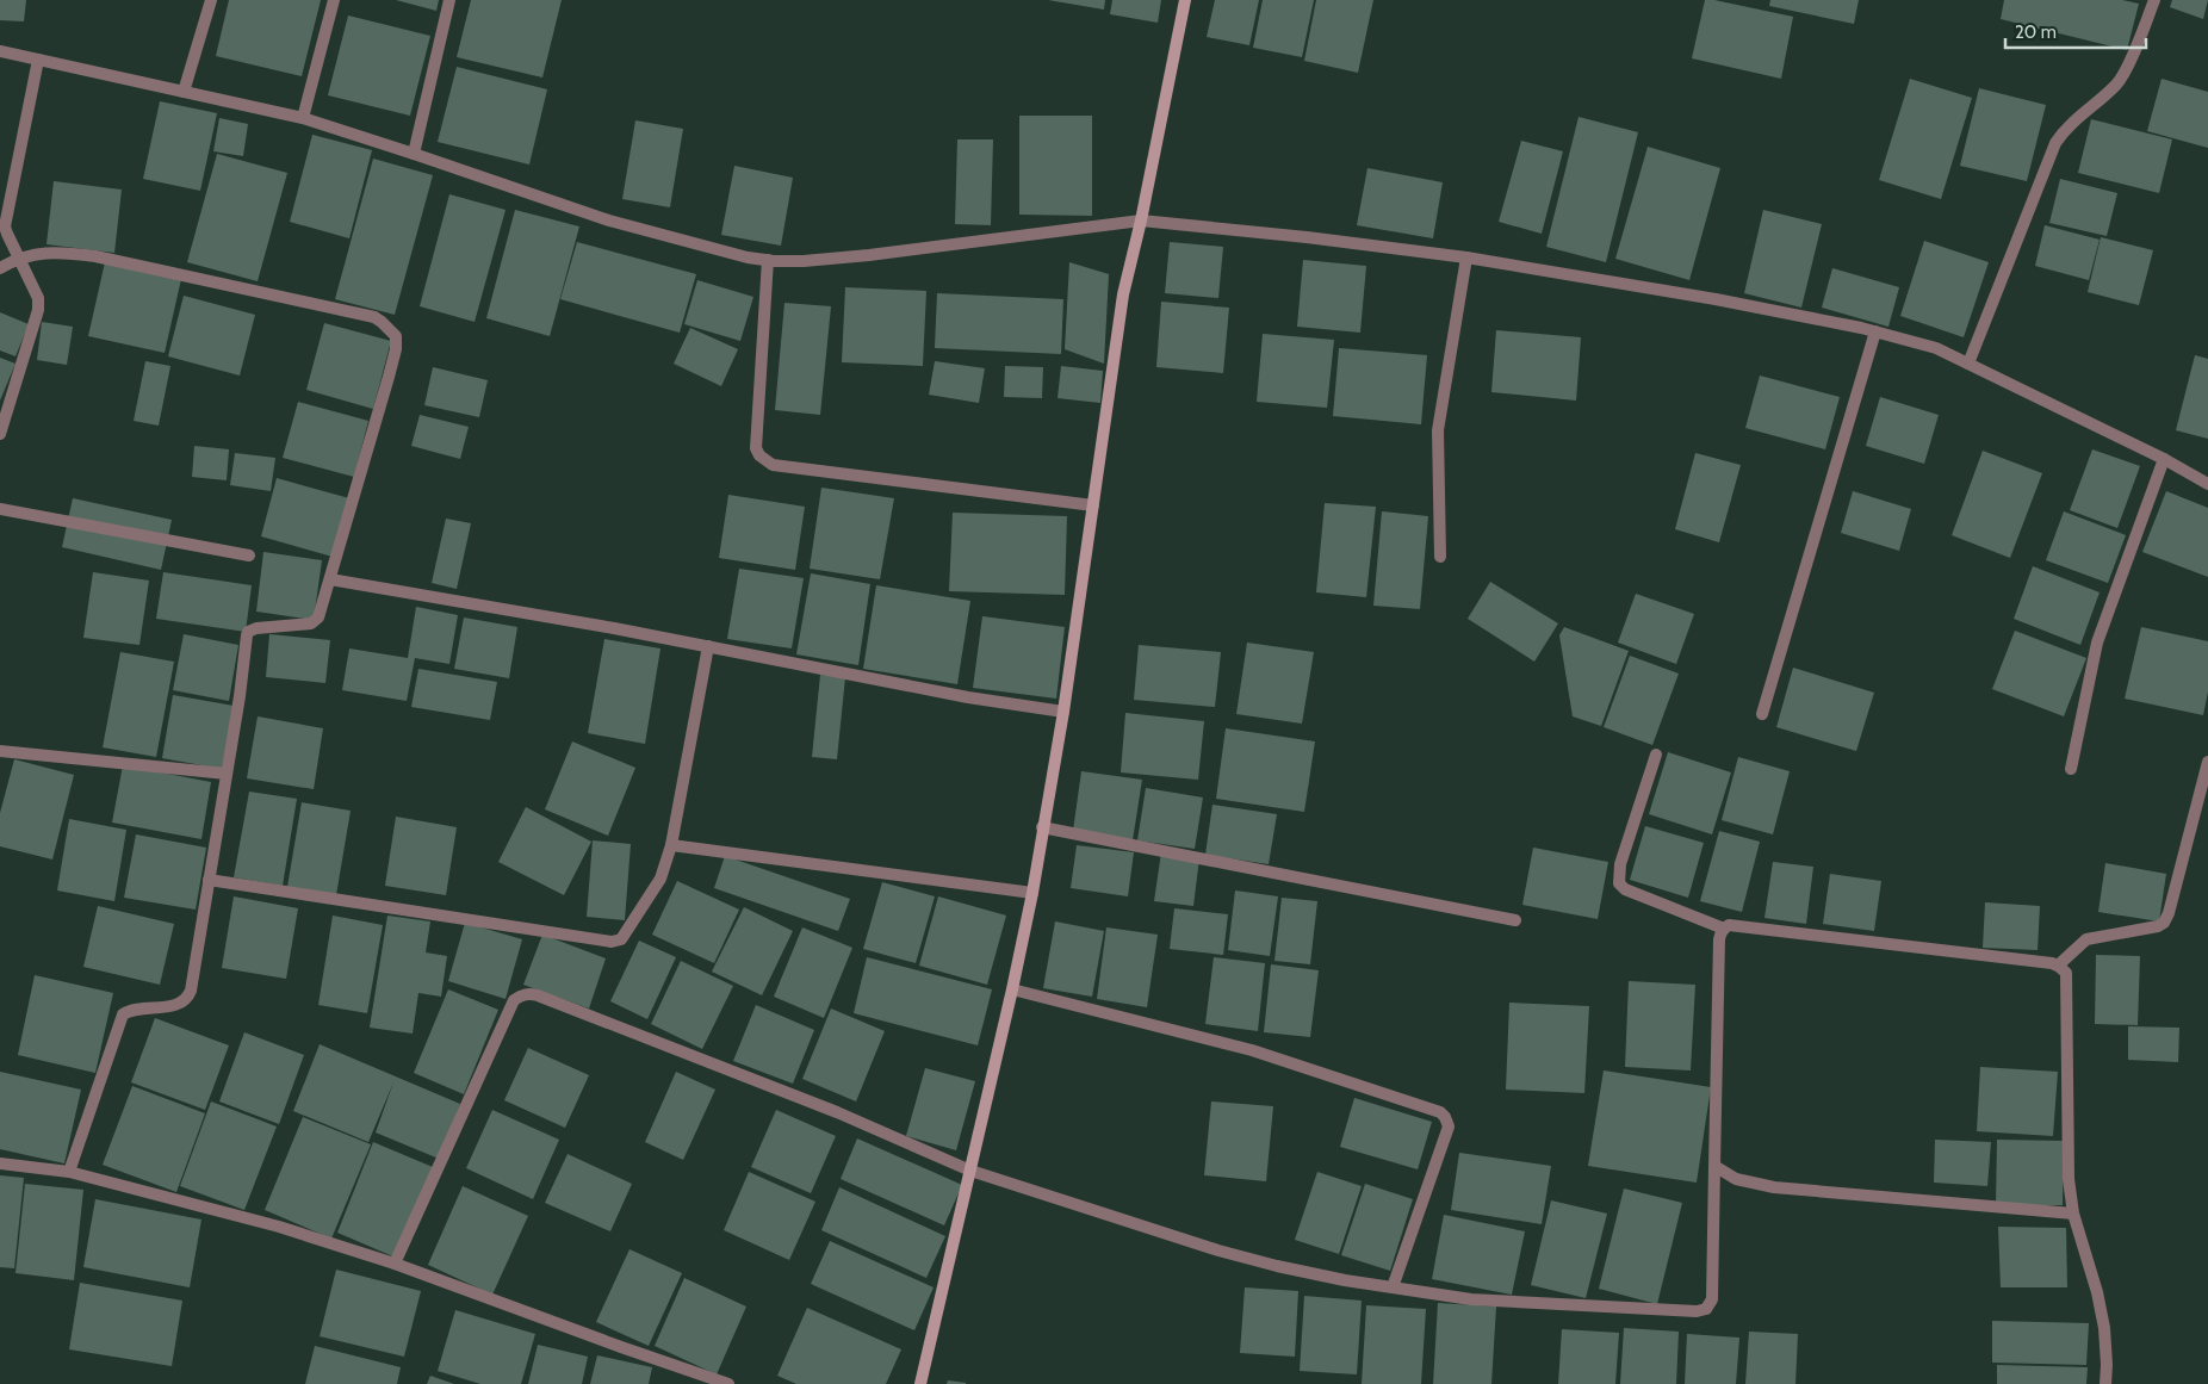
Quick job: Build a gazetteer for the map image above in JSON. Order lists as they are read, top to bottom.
{
  "scale_bar": "20 m"
}
